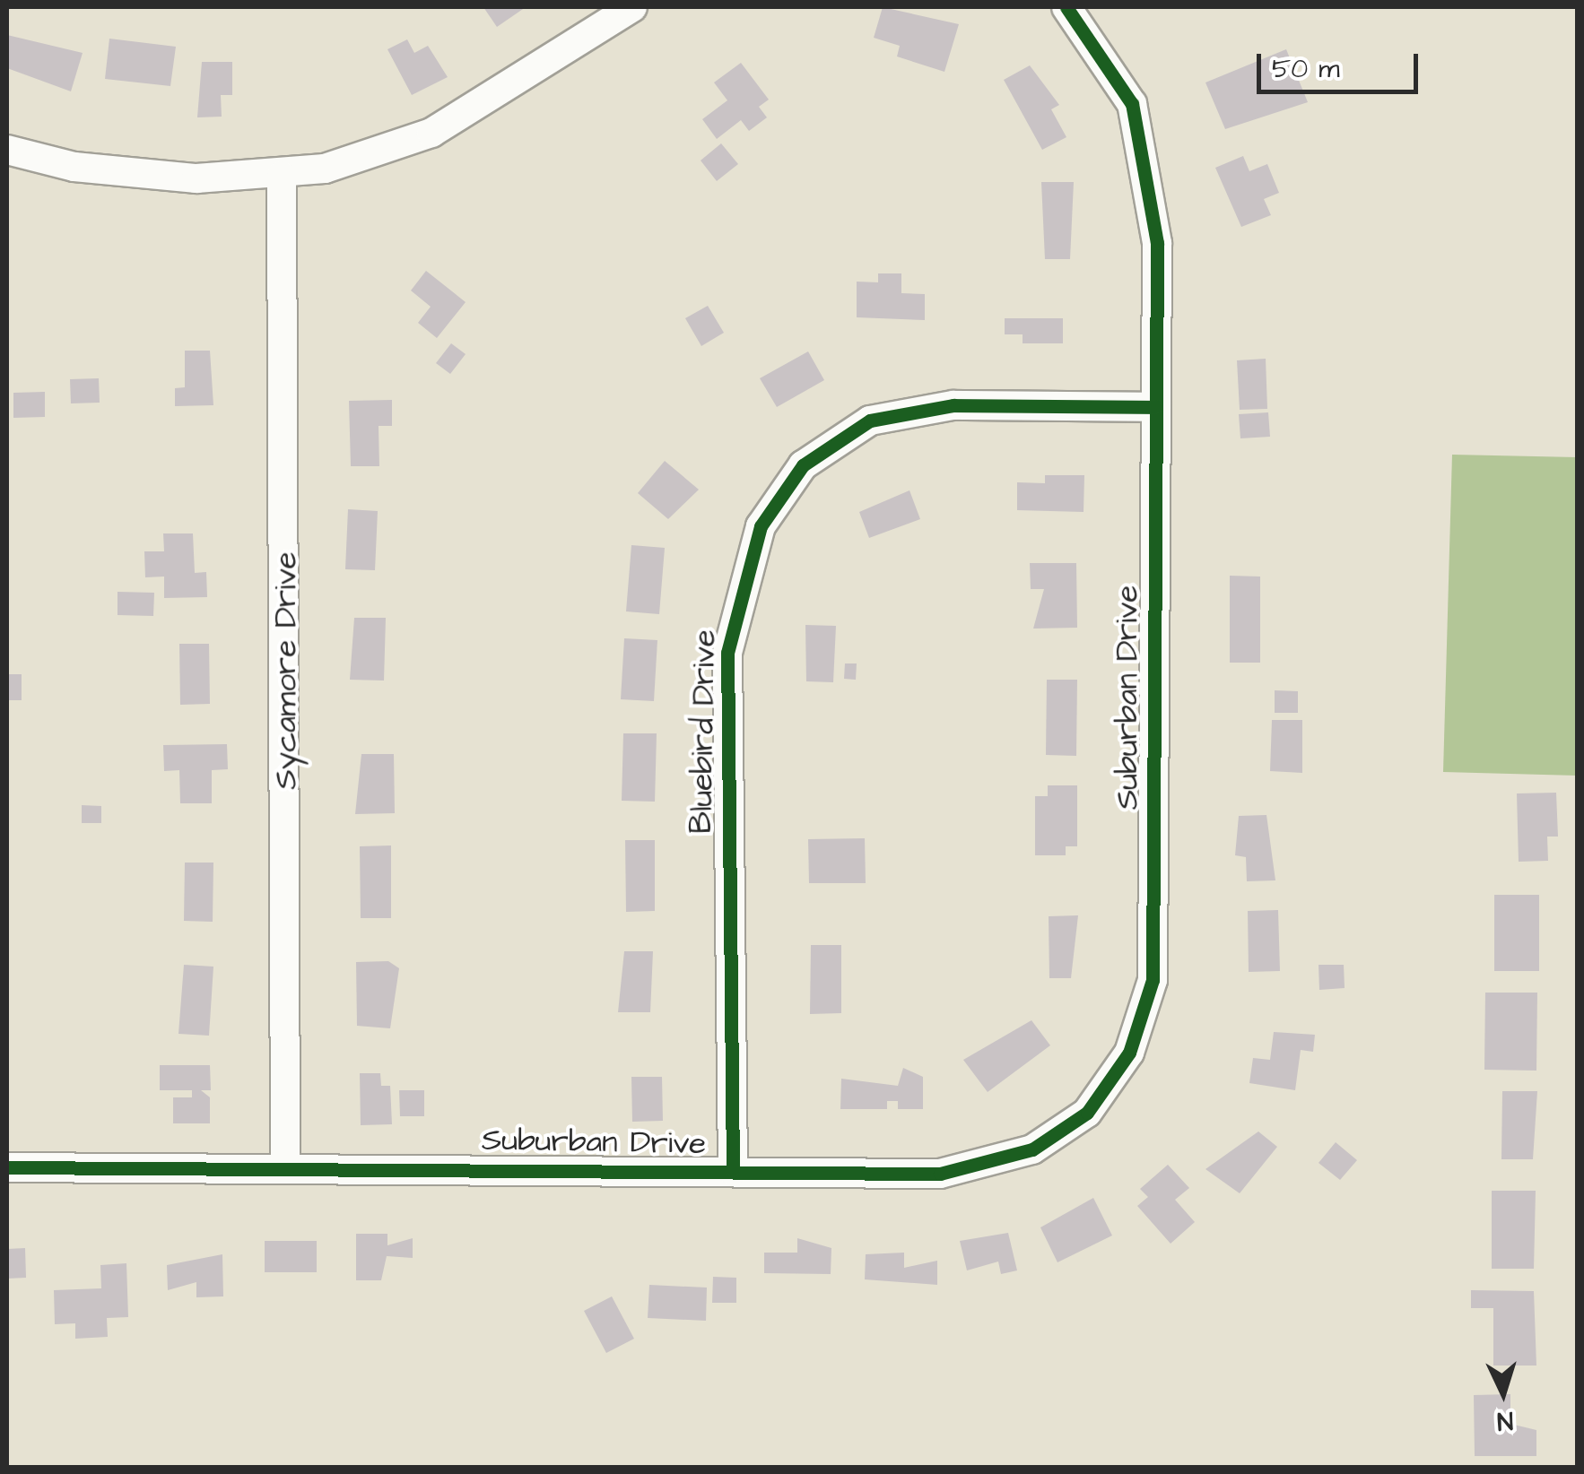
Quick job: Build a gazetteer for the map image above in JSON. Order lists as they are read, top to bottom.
{
  "streets": {
    "street": ["Sycamore Drive", "Suburban Drive", "Bluebird Drive"]
  },
  "crossings": [
    ["Sycamore Drive", "Suburban Drive"],
    ["Suburban Drive", "Bluebird Drive"]
  ],
  "scale_bar": "50 m",
  "north": "bottom"
}
